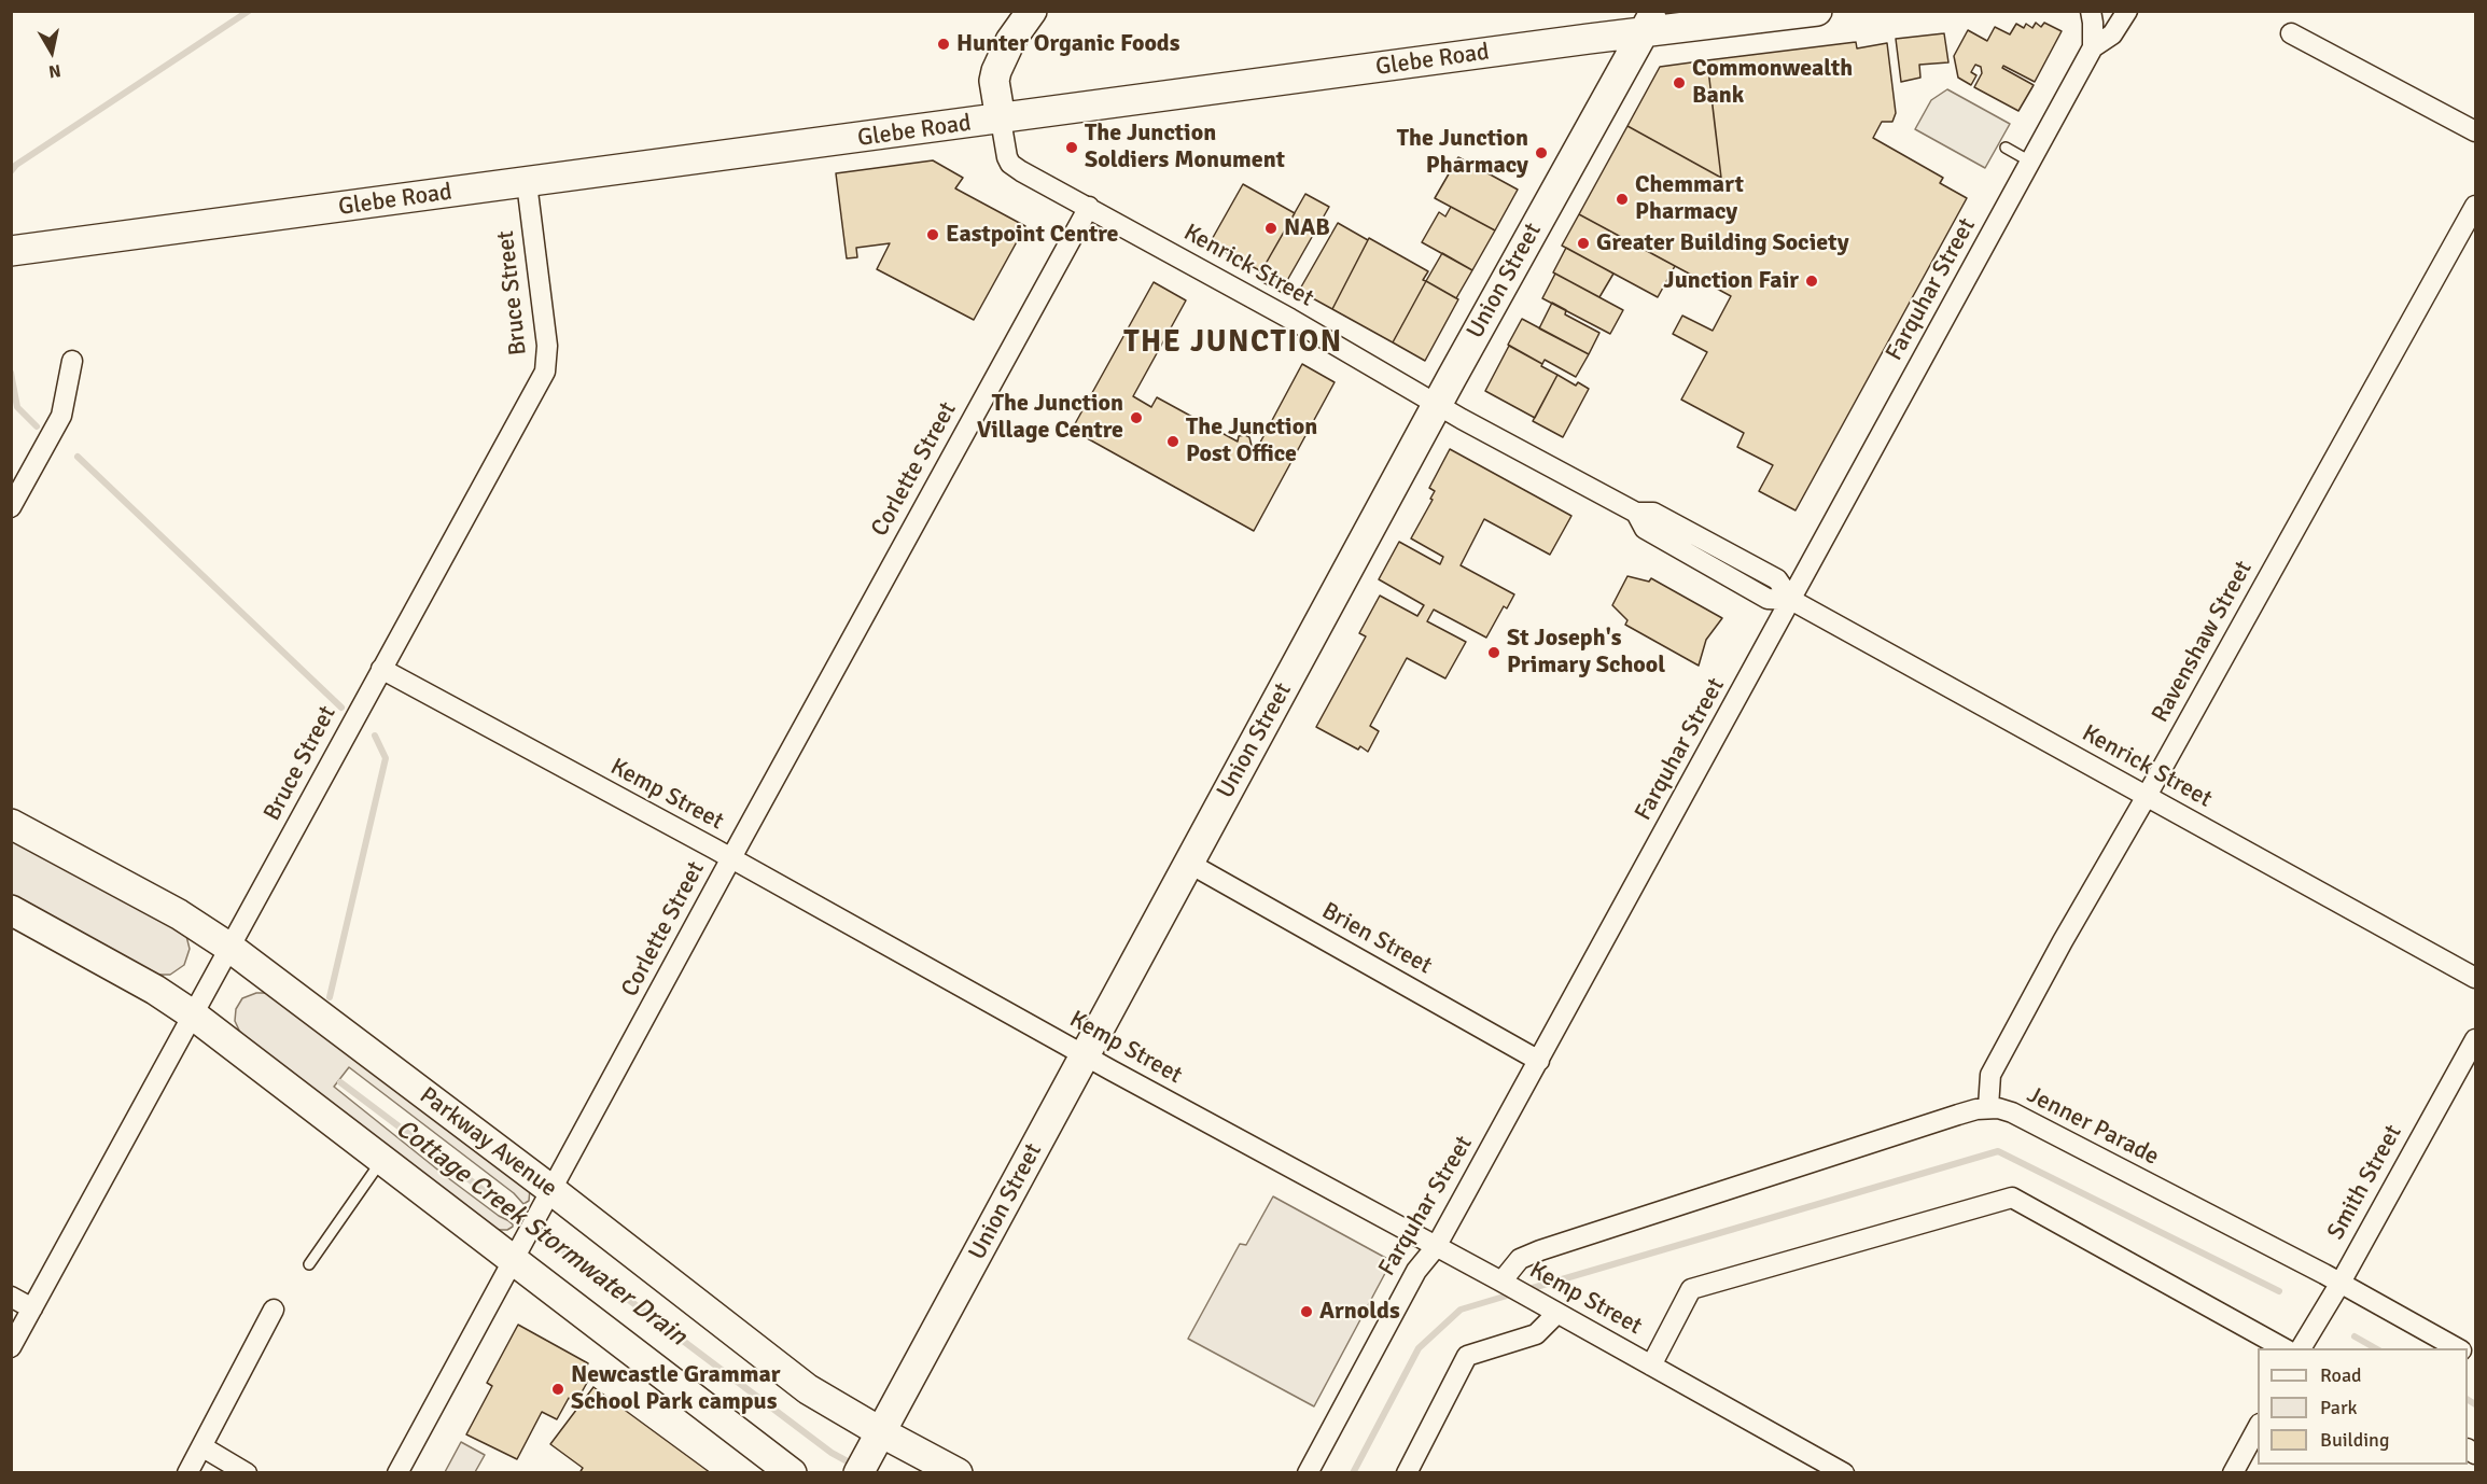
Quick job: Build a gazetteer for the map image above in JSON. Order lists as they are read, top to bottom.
{
  "streets": {
    "main road": ["Glebe Road", "Union Street", "Parkway Avenue"],
    "street": [
      "Kenrick Street",
      "Farquhar Street",
      "Bruce Street",
      "Corlette Street",
      "Ravenshaw Street",
      "Kemp Street",
      "Brien Street",
      "Jenner Parade",
      "Smith Street"
    ]
  },
  "crossings": [
    ["Glebe Road", "Kenrick Street"],
    ["Glebe Road", "Union Street"],
    ["Glebe Road", "Bruce Street"],
    ["Kenrick Street", "Union Street"],
    ["Kenrick Street", "Farquhar Street"],
    ["Kenrick Street", "Corlette Street"],
    ["Kenrick Street", "Ravenshaw Street"],
    ["Union Street", "Kemp Street"],
    ["Union Street", "Brien Street"],
    ["Union Street", "Parkway Avenue"],
    ["Farquhar Street", "Kemp Street"],
    ["Farquhar Street", "Brien Street"],
    ["Bruce Street", "Kemp Street"],
    ["Bruce Street", "Parkway Avenue"],
    ["Corlette Street", "Kemp Street"],
    ["Corlette Street", "Parkway Avenue"],
    ["Ravenshaw Street", "Jenner Parade"],
    ["Kemp Street", "Jenner Parade"],
    ["Jenner Parade", "Smith Street"]
  ],
  "districts": ["THE JUNCTION"],
  "water": ["Cottage Creek Stormwater Drain"],
  "places": [
    "Hunter Organic Foods",
    "Commonwealth Bank",
    "The Junction Soldiers Monument",
    "The Junction Pharmacy",
    "Chemmart Pharmacy",
    "NAB",
    "Eastpoint Centre",
    "Greater Building Society",
    "Junction Fair",
    "The Junction Village Centre",
    "The Junction Post Office",
    "St Joseph's Primary School",
    "Arnolds",
    "Newcastle Grammar School Park campus"
  ],
  "legend": ["Road", "Park", "Building"],
  "north": "bottom"
}
